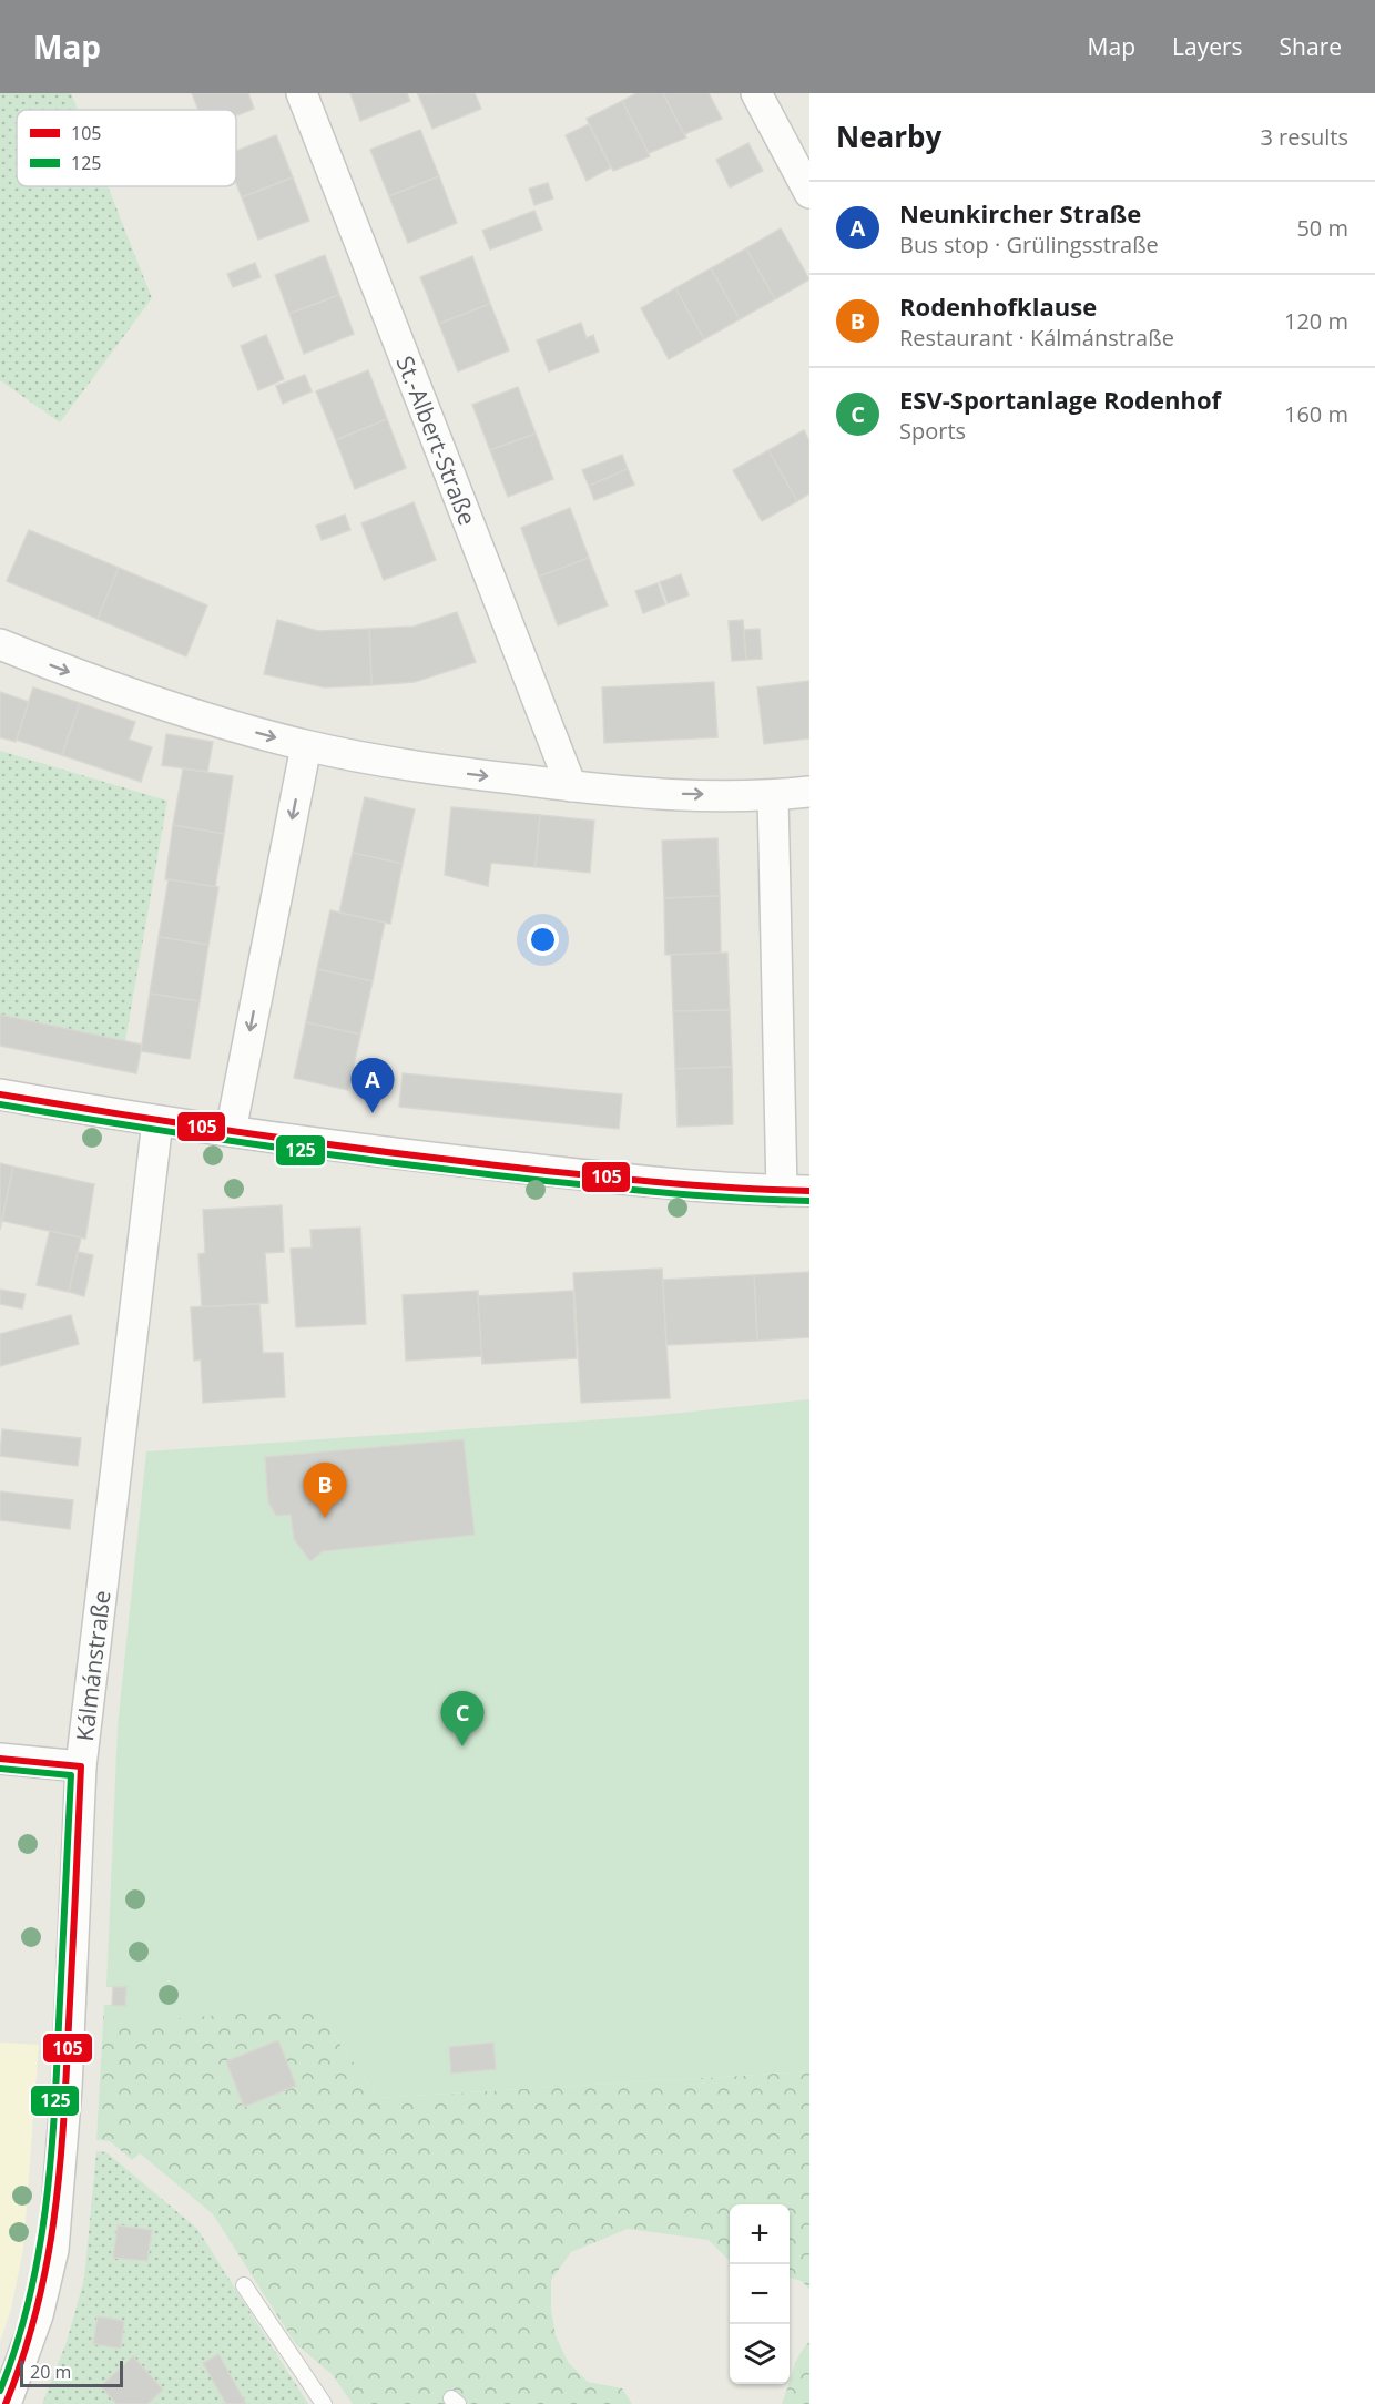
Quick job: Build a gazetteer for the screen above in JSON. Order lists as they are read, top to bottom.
{
  "streets": {
    "street": ["St.-Albert-Straße", "Kálmánstraße"]
  },
  "lines": ["transit line 105", "transit line 125"],
  "legend": ["105", "125"],
  "scale_bar": "20 m",
  "page": {
    "header": "Map",
    "nav": ["Map", "Layers", "Share"],
    "heading": ["Nearby", "3 results"],
    "list": [
      {
        "mark": "A",
        "name": "Neunkircher Straße",
        "note": "Bus stop · Grülingsstraße",
        "value": "50 m"
      },
      {
        "mark": "B",
        "name": "Rodenhofklause",
        "note": "Restaurant · Kálmánstraße",
        "value": "120 m"
      },
      {
        "mark": "C",
        "name": "ESV-Sportanlage Rodenhof",
        "note": "Sports",
        "value": "160 m"
      }
    ],
    "pins": ["A", "B", "C"],
    "map_buttons": ["+", "−"],
    "scale": "20 m"
  }
}
